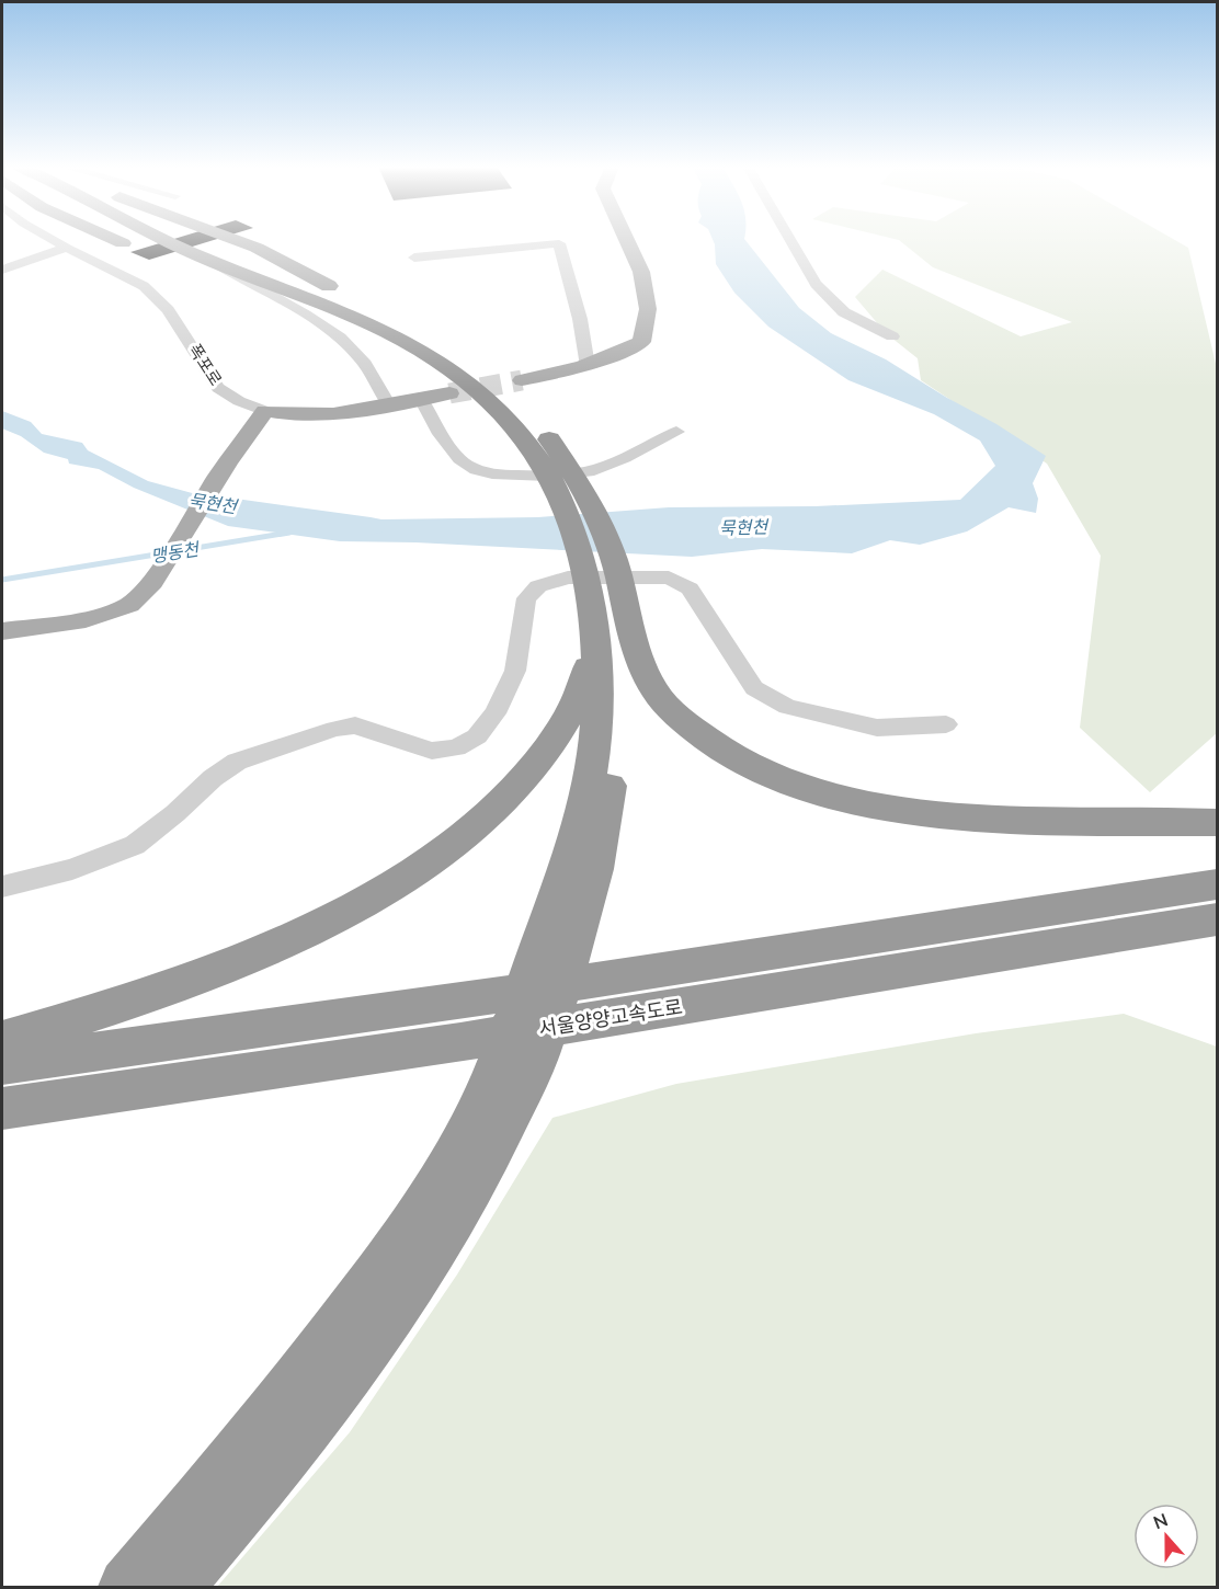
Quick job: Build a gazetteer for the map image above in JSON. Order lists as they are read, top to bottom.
{
  "streets": {
    "highway": ["서울양양고속도로"],
    "main road": ["폭포로"]
  },
  "water": ["묵현천", "맹동천"],
  "north": "top"
}
